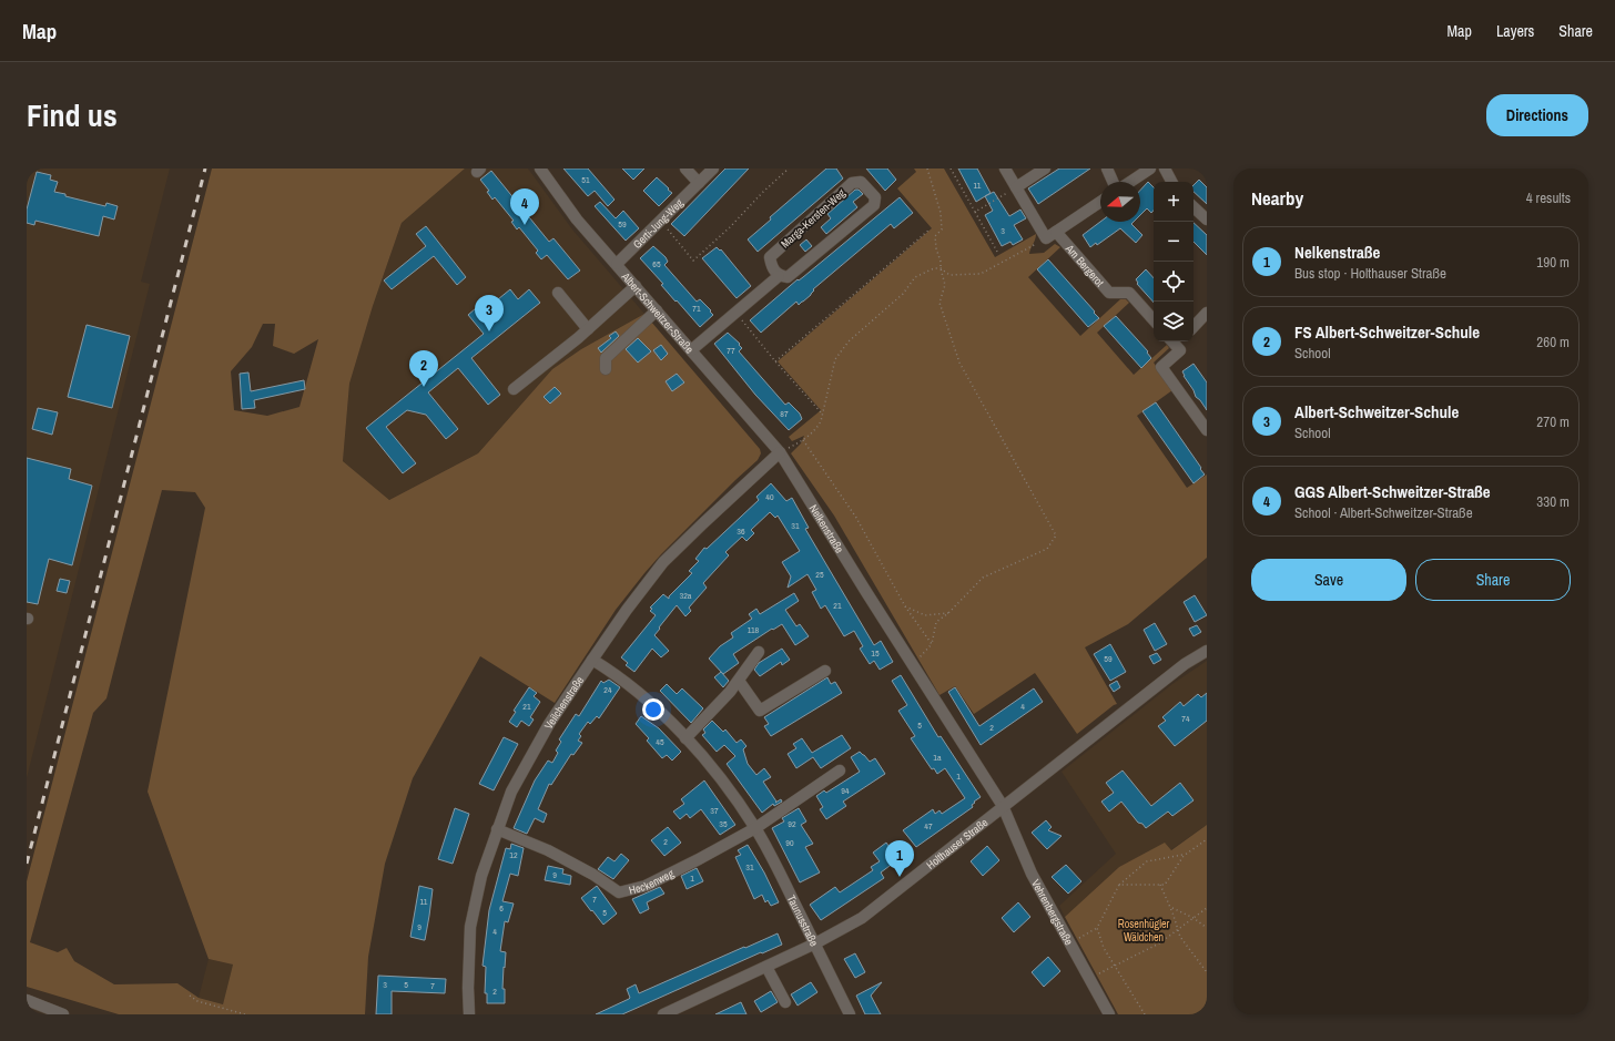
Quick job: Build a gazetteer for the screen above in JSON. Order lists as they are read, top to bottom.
{
  "streets": {
    "street": [
      "Marga-Kersten-Weg",
      "Gerti-Jung-Weg",
      "Am Bergerot",
      "Albert-Schweitzer-Straße",
      "Nelkenstraße",
      "Veilchenstraße",
      "Holthauser Straße",
      "Heckenweg",
      "Vehrenbergstraße",
      "Taunusstraße"
    ]
  },
  "crossings": [
    ["Marga-Kersten-Weg", "Albert-Schweitzer-Straße"],
    ["Gerti-Jung-Weg", "Albert-Schweitzer-Straße"],
    ["Albert-Schweitzer-Straße", "Nelkenstraße"],
    ["Albert-Schweitzer-Straße", "Veilchenstraße"],
    ["Nelkenstraße", "Veilchenstraße"],
    ["Nelkenstraße", "Holthauser Straße"],
    ["Nelkenstraße", "Vehrenbergstraße"],
    ["Veilchenstraße", "Heckenweg"],
    ["Veilchenstraße", "Taunusstraße"],
    ["Holthauser Straße", "Vehrenbergstraße"],
    ["Holthauser Straße", "Taunusstraße"],
    ["Heckenweg", "Taunusstraße"]
  ],
  "parks": ["Rosenhügler Wäldchen"],
  "house_numbers": [
    "51",
    "11",
    "59",
    "3",
    "65",
    "71",
    "77",
    "87",
    "40",
    "31",
    "36",
    "25",
    "32a",
    "21",
    "118",
    "15",
    "59",
    "24",
    "21",
    "4",
    "74",
    "5",
    "2",
    "45",
    "1a",
    "1",
    "94",
    "37",
    "35",
    "92",
    "47",
    "2",
    "90",
    "12",
    "31",
    "9",
    "1",
    "7",
    "11",
    "6",
    "5",
    "9",
    "4",
    "3",
    "5",
    "7",
    "2"
  ],
  "north": "left",
  "page": {
    "header": "Map",
    "nav": ["Map", "Layers", "Share"],
    "title": "Find us",
    "buttons": [
      "Directions",
      ["Save", "Share"]
    ],
    "heading": ["Nearby", "4 results"],
    "map_buttons": ["+", "−"],
    "pins": [
      "4",
      "3",
      "2",
      "1"
    ],
    "list": [
      {
        "mark": "1",
        "name": "Nelkenstraße",
        "note": "Bus stop · Holthauser Straße",
        "value": "190 m"
      },
      {
        "mark": "2",
        "name": "FS Albert-Schweitzer-Schule",
        "note": "School",
        "value": "260 m"
      },
      {
        "mark": "3",
        "name": "Albert-Schweitzer-Schule",
        "note": "School",
        "value": "270 m"
      },
      {
        "mark": "4",
        "name": "GGS Albert-Schweitzer-Straße",
        "note": "School · Albert-Schweitzer-Straße",
        "value": "330 m"
      }
    ]
  }
}
